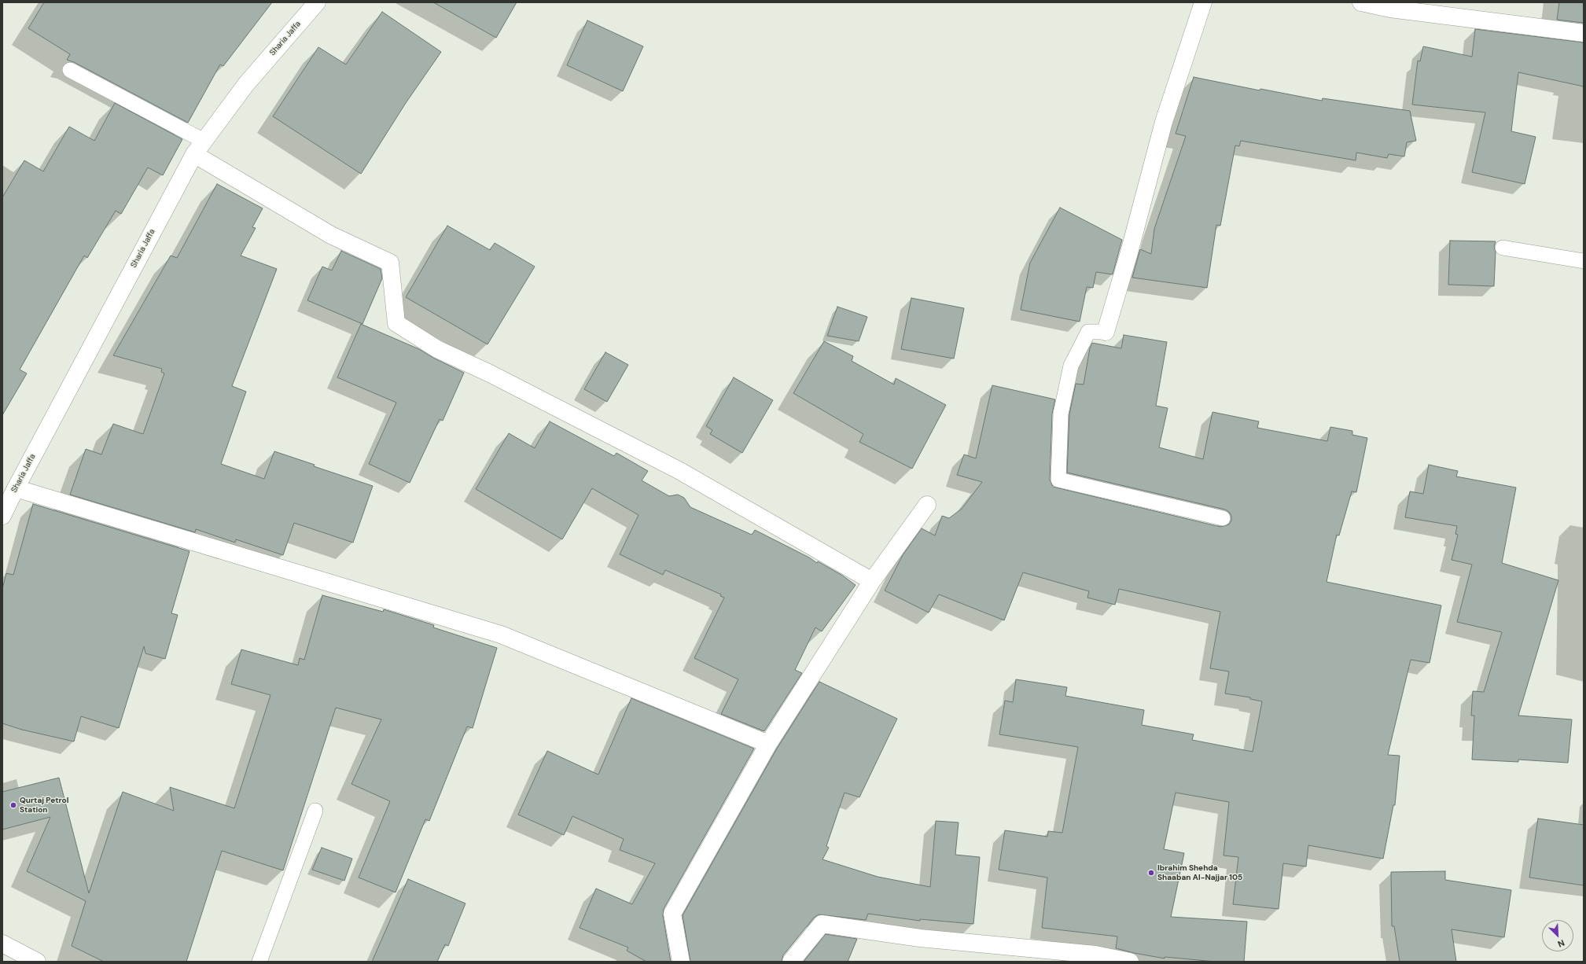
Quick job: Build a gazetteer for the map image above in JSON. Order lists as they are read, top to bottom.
{
  "streets": {
    "street": ["Sharia Jaffa"]
  },
  "places": ["Qurtaj Petrol Station", "Ibrahim Shehda Shaaban Al-Najjar 105"],
  "north": "bottom right"
}
